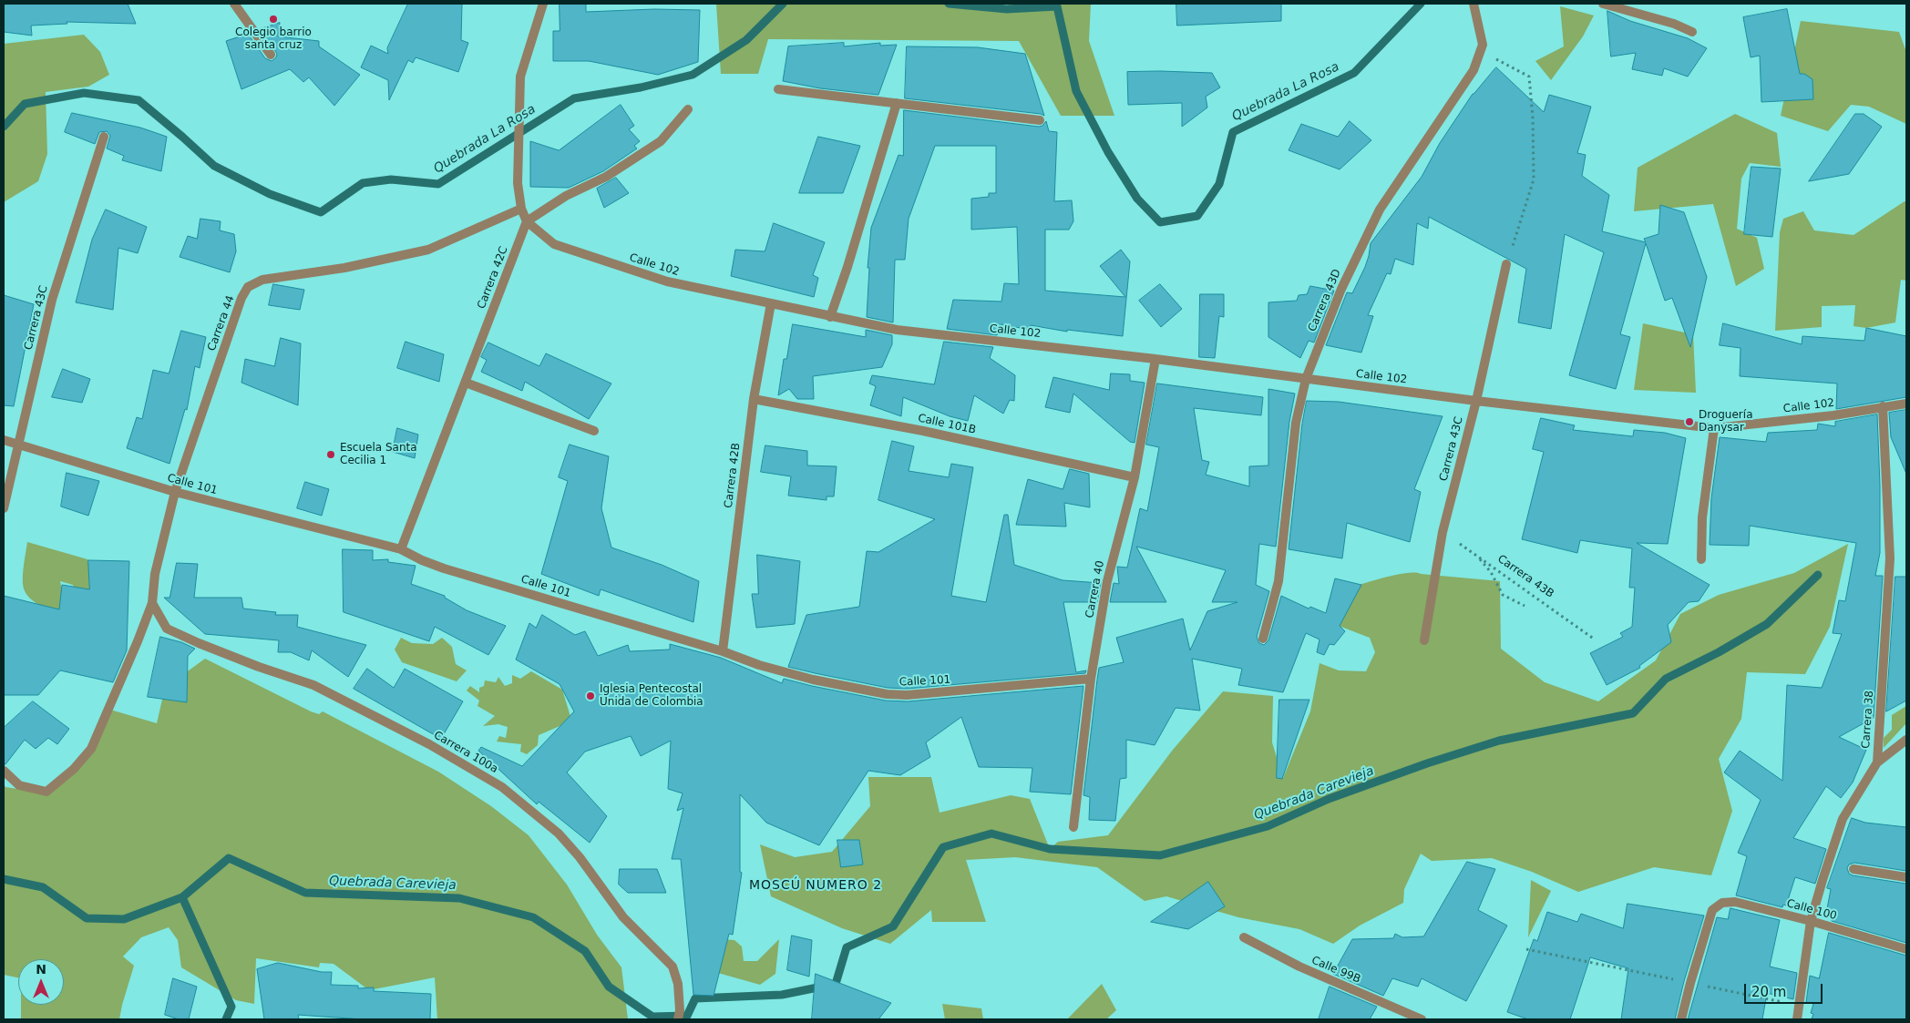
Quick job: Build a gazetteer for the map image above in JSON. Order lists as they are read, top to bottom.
{
  "streets": {
    "street": [
      "Calle 102",
      "Carrera 42C",
      "Carrera 43D",
      "Carrera 43C",
      "Carrera 44",
      "Calle 101B",
      "Carrera 42B",
      "Calle 101",
      "Carrera 40",
      "Carrera 38",
      "Carrera 100a",
      "Calle 100",
      "Calle 99B"
    ],
    "path": ["Carrera 43B"]
  },
  "crossings": [
    ["Calle 102", "Carrera 42C"],
    ["Calle 102", "Carrera 43D"],
    ["Calle 102", "Carrera 43C"],
    ["Calle 102", "Carrera 42B"],
    ["Calle 102", "Carrera 40"],
    ["Calle 102", "Carrera 38"],
    ["Carrera 42C", "Calle 101"],
    ["Carrera 43C", "Calle 101"],
    ["Carrera 43C", "Carrera 43B"],
    ["Carrera 44", "Calle 101"],
    ["Carrera 44", "Carrera 100a"],
    ["Calle 101B", "Carrera 42B"],
    ["Calle 101B", "Carrera 40"],
    ["Carrera 42B", "Calle 101"],
    ["Calle 101", "Carrera 40"],
    ["Carrera 38", "Calle 100"]
  ],
  "districts": ["MOSCÚ NUMERO 2"],
  "water": ["Quebrada La Rosa", "Quebrada Carevieja"],
  "places": [
    "Colegio barrio santa cruz",
    "Droguería Danysar",
    "Escuela Santa Cecilia 1",
    "Iglesia Pentecostal Unida de Colombia"
  ],
  "scale_bar": "20 m",
  "north": "top"
}
